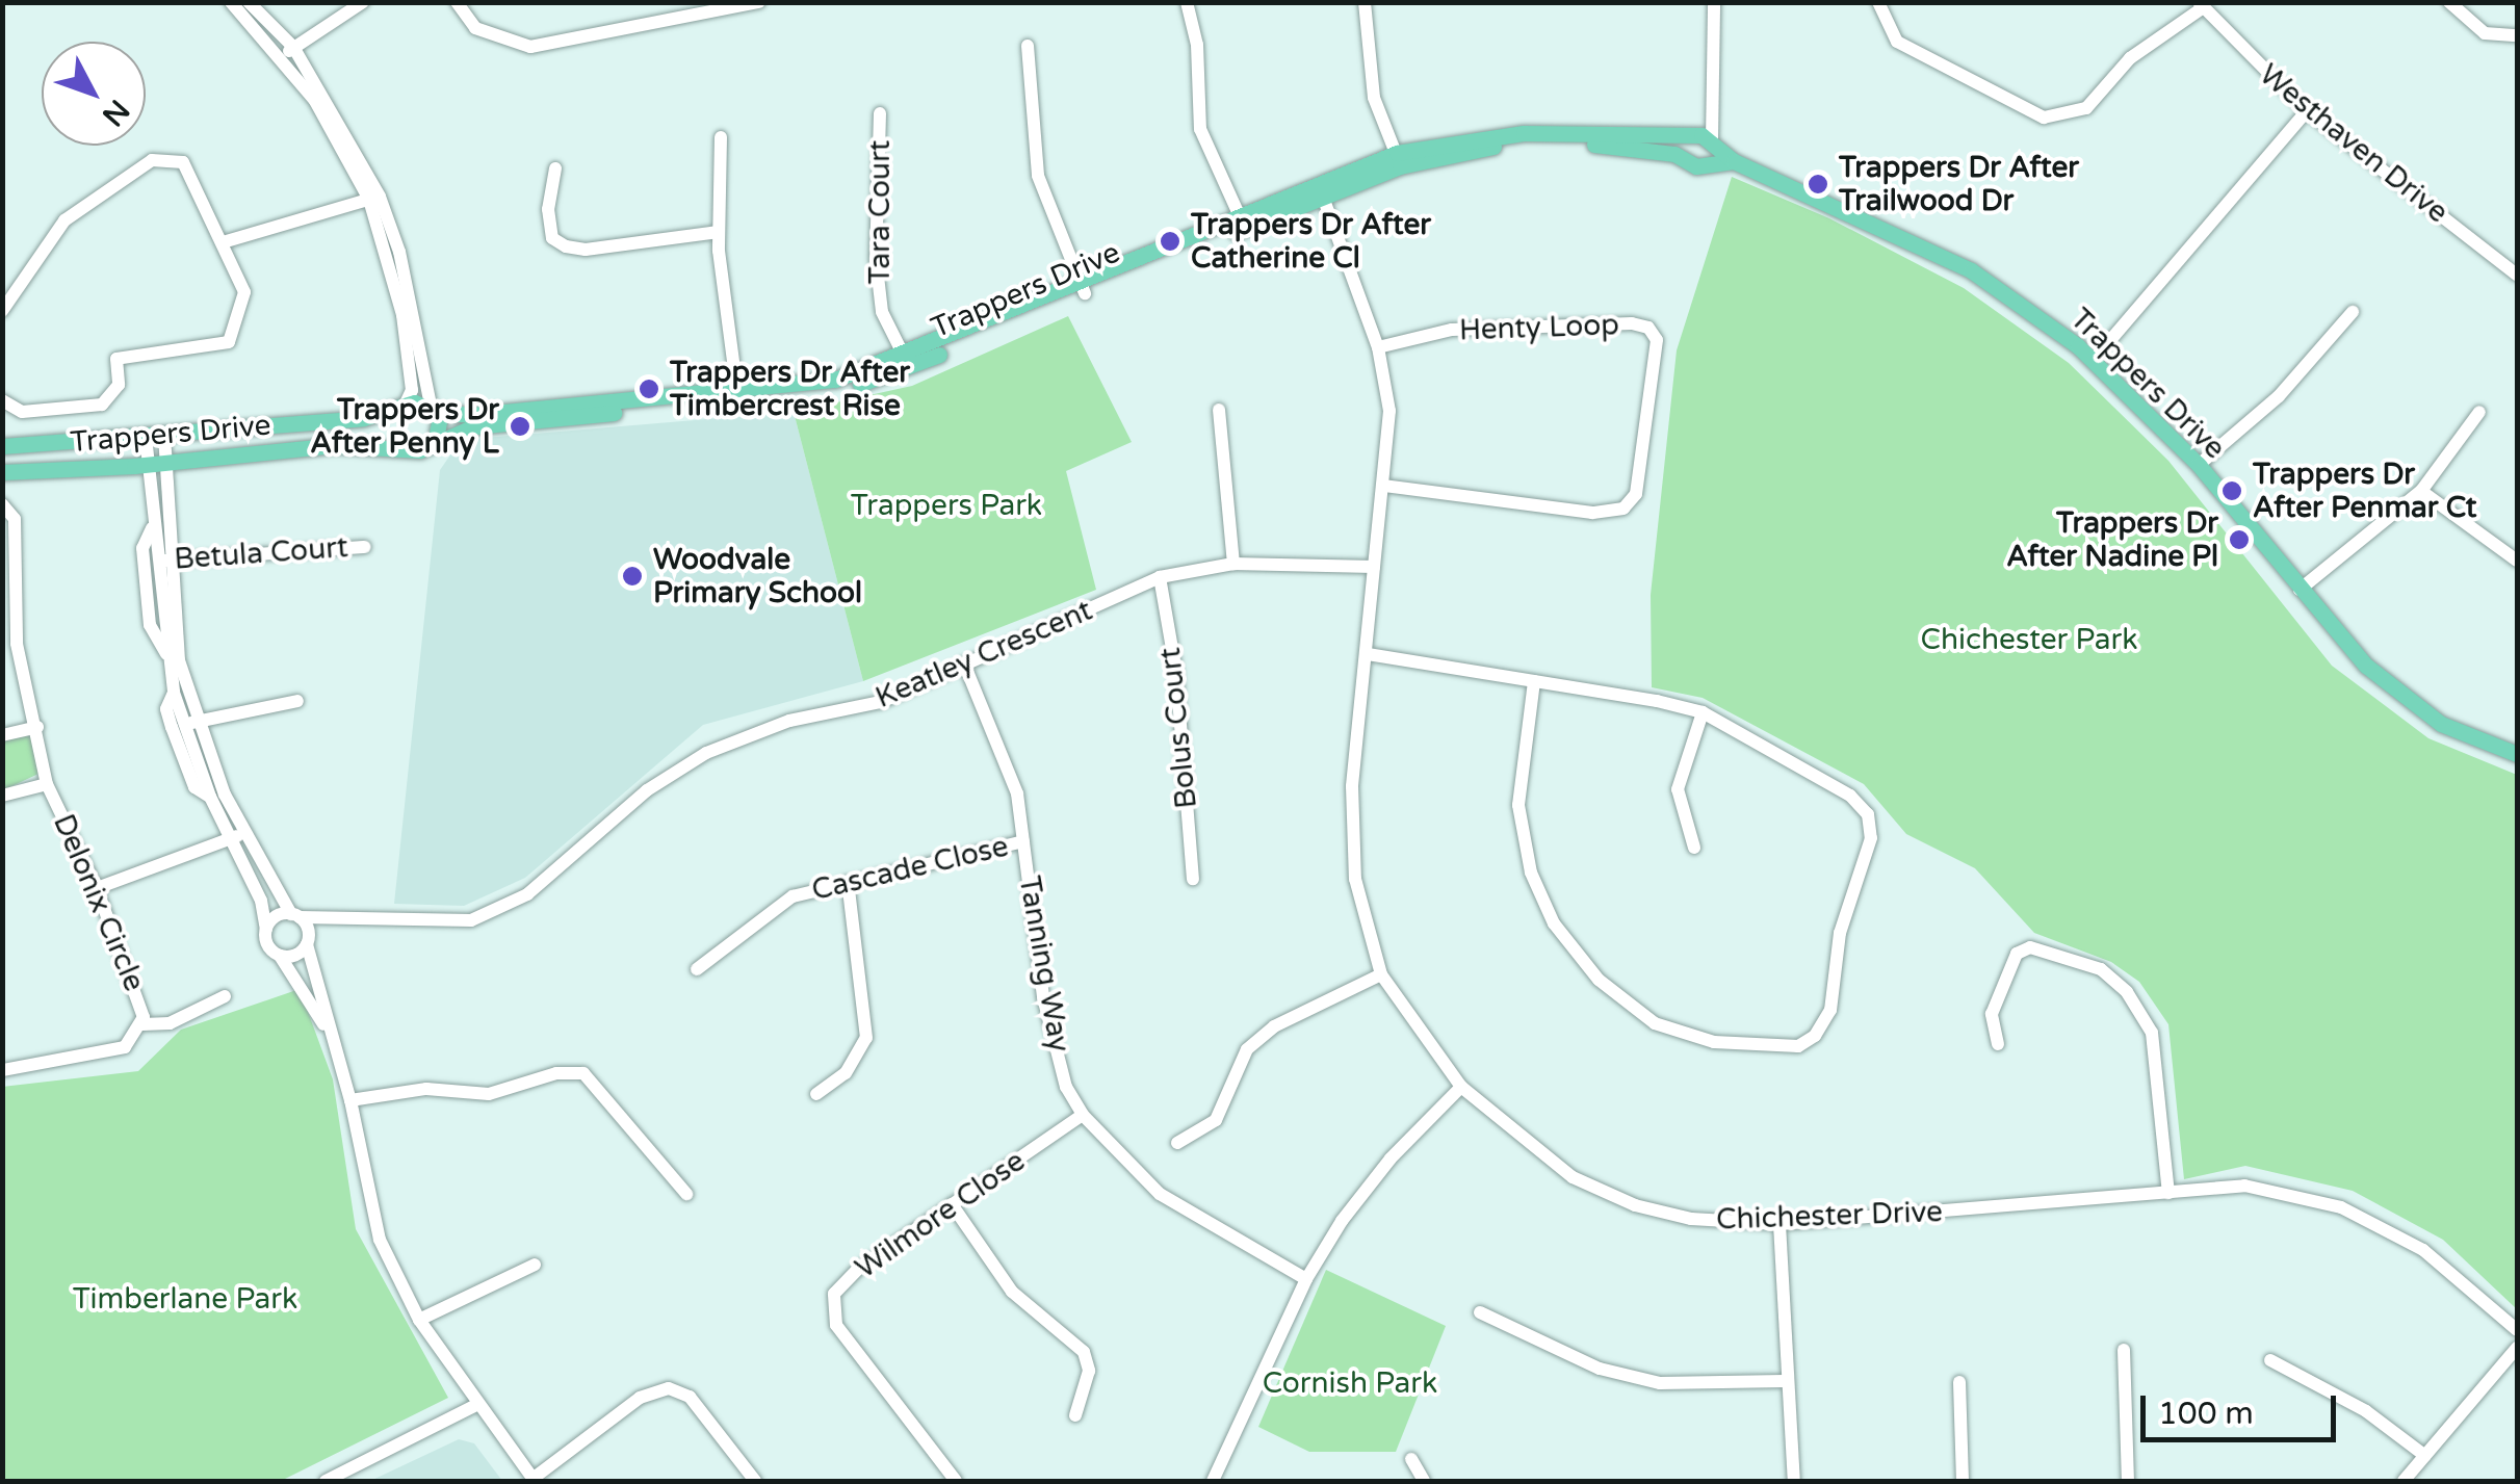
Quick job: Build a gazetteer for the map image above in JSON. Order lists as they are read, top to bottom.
{
  "streets": {
    "main road": ["Trappers Drive"],
    "street": [
      "Westhaven Drive",
      "Tara Court",
      "Henty Loop",
      "Betula Court",
      "Keatley Crescent",
      "Bolus Court",
      "Cascade Close",
      "Delonix Circle",
      "Tanning Way",
      "Wilmore Close",
      "Chichester Drive"
    ]
  },
  "crossings": [
    ["Tara Court", "Trappers Drive"],
    ["Trappers Drive", "Chichester Drive"],
    ["Henty Loop", "Chichester Drive"],
    ["Keatley Crescent", "Bolus Court"],
    ["Keatley Crescent", "Tanning Way"],
    ["Keatley Crescent", "Chichester Drive"],
    ["Cascade Close", "Tanning Way"],
    ["Tanning Way", "Wilmore Close"]
  ],
  "parks": [
    "Trappers Park",
    "Chichester Park",
    "Timberlane Park",
    "Cornish Park"
  ],
  "places": [
    "Trappers Dr After Trailwood Dr",
    "Trappers Dr After Catherine Cl",
    "Trappers Dr After Timbercrest Rise",
    "Trappers Dr After Penny L",
    "Trappers Dr After Penmar Ct",
    "Trappers Dr After Nadine Pl",
    "Woodvale Primary School"
  ],
  "scale_bar": "100 m",
  "north": "bottom right"
}
